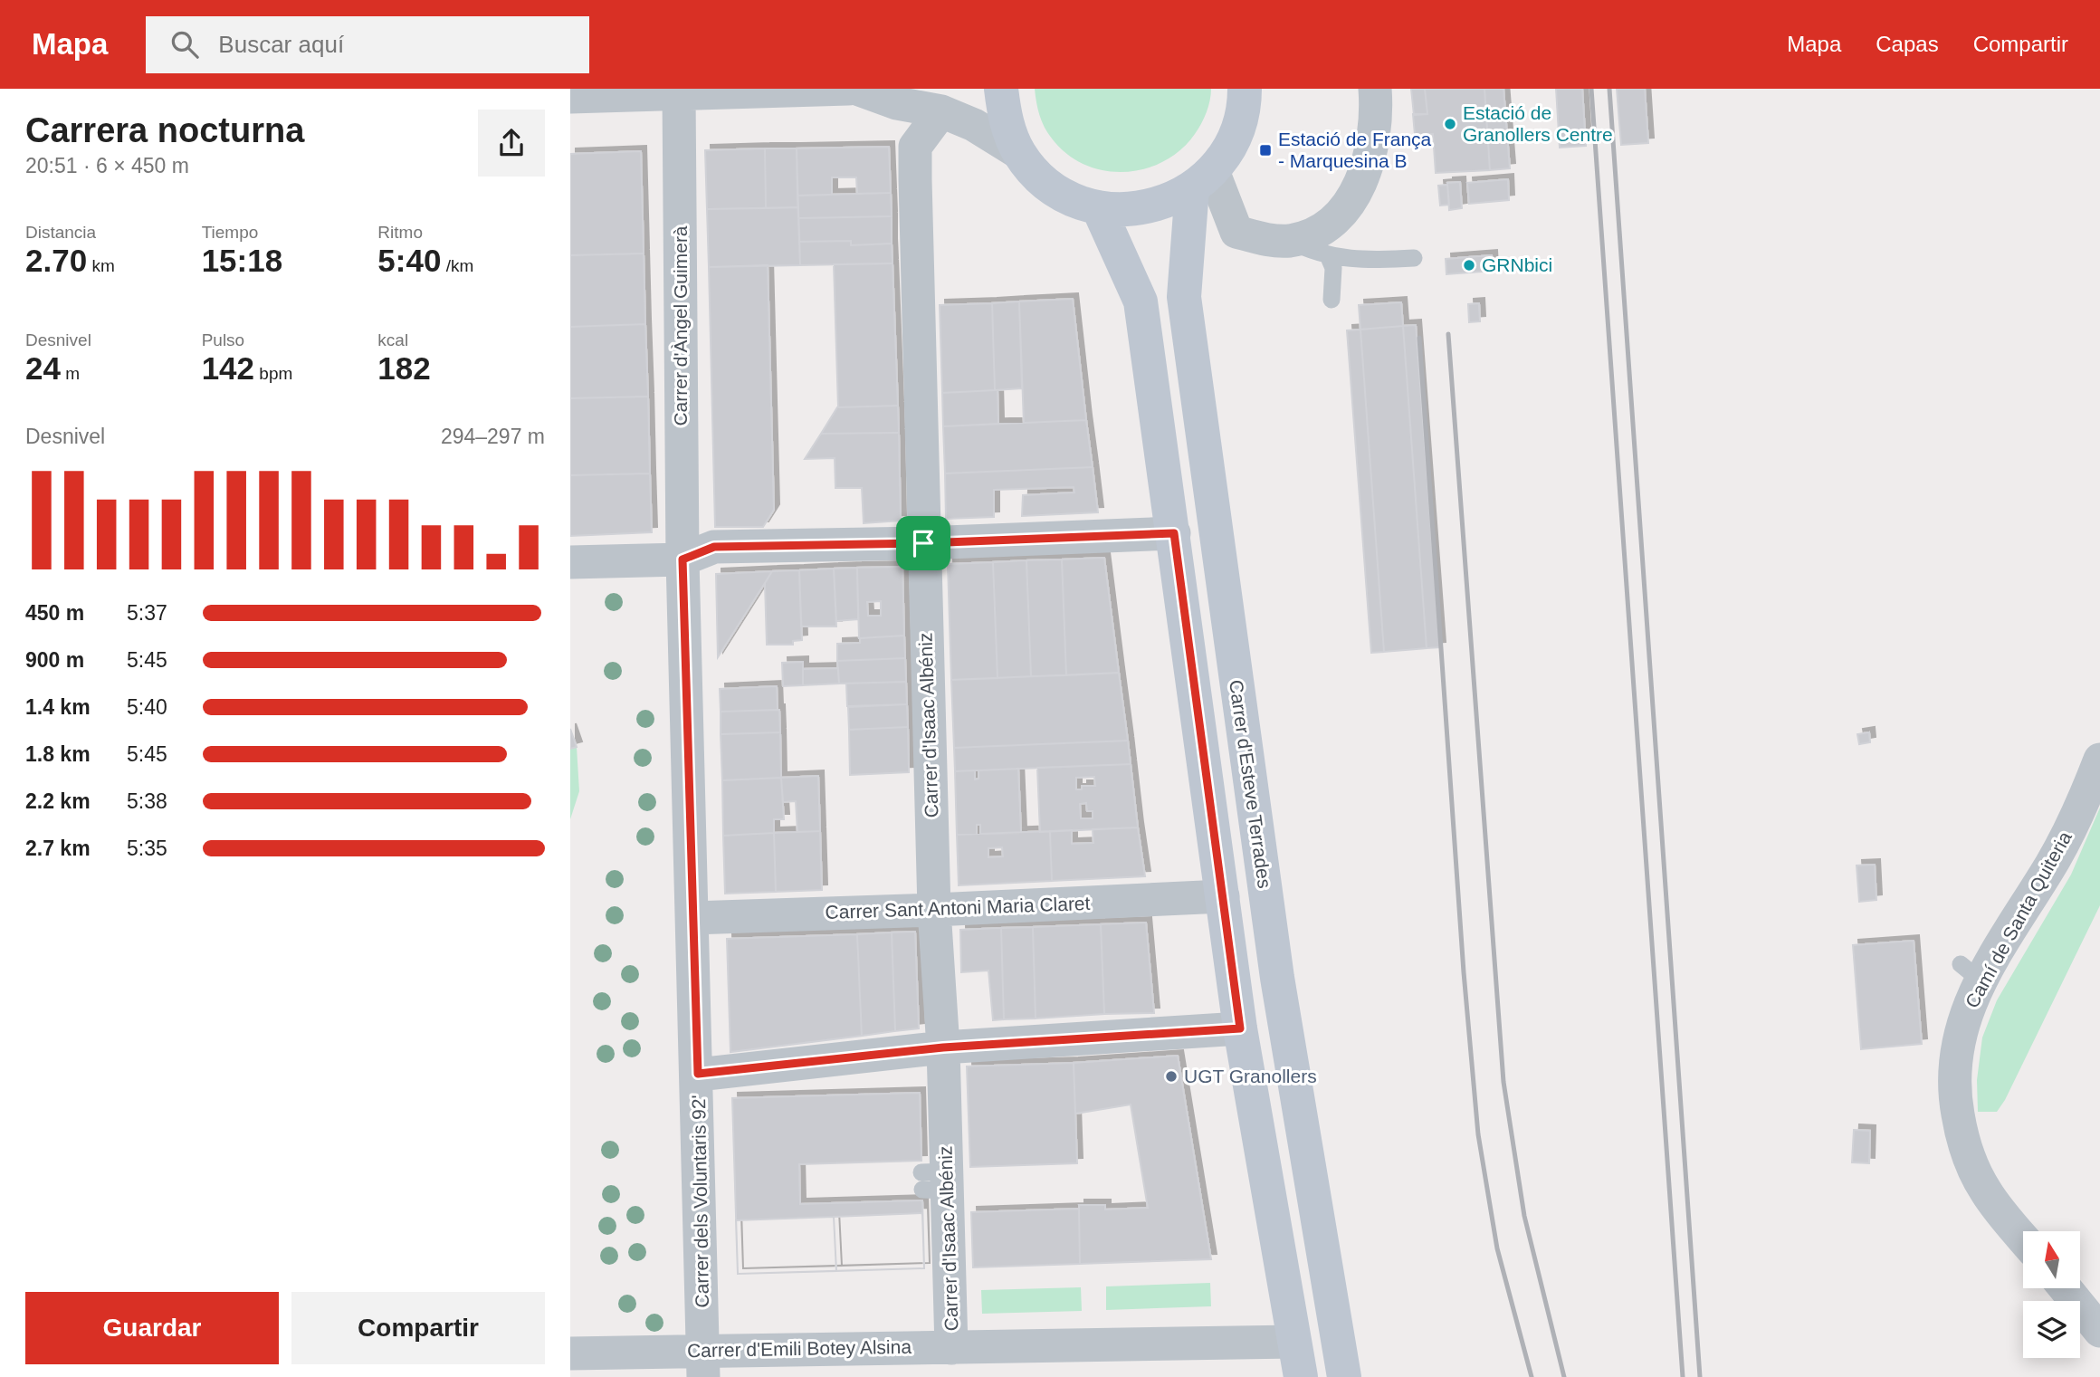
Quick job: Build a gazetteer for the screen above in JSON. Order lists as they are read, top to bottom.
{
  "streets": {
    "street": [
      "Carrer d'Àngel Guimerà",
      "Carrer d'Isaac Albéniz",
      "Carrer d'Esteve Terrades",
      "Carrer Sant Antoni Maria Claret",
      "Camí de Santa Quiteria",
      "Carrer dels Voluntaris 92'",
      "Carrer d'Emili Botey Alsina"
    ]
  },
  "crossings": [
    ["Carrer d'Àngel Guimerà", "Carrer dels Voluntaris 92'"],
    ["Carrer d'Isaac Albéniz", "Carrer Sant Antoni Maria Claret"],
    ["Carrer d'Isaac Albéniz", "Carrer d'Emili Botey Alsina"],
    ["Carrer Sant Antoni Maria Claret", "Carrer dels Voluntaris 92'"],
    ["Carrer dels Voluntaris 92'", "Carrer d'Emili Botey Alsina"]
  ],
  "places": {
    "other": ["Estació de Granollers Centre", "GRNbici", "UGT Granollers"],
    "transit": ["Estació de França - Marquesina B"]
  },
  "north": "top",
  "page": {
    "header": "Mapa",
    "search": "Buscar aquí",
    "nav": ["Mapa", "Capas", "Compartir"],
    "heading": ["Carrera nocturna", "20:51 · 6 × 450 m"],
    "stats": [
      ["Distancia", "2.70 km"],
      ["Tiempo", "15:18"],
      ["Ritmo", "5:40 /km"],
      ["Desnivel", "24 m"],
      ["Pulso", "142 bpm"],
      ["kcal", "182"]
    ],
    "chart": ["Desnivel", "294–297 m"],
    "list": [
      {
        "name": "450 m",
        "note": "5:37"
      },
      {
        "name": "900 m",
        "note": "5:45"
      },
      {
        "name": "1.4 km",
        "note": "5:40"
      },
      {
        "name": "1.8 km",
        "note": "5:45"
      },
      {
        "name": "2.2 km",
        "note": "5:38"
      },
      {
        "name": "2.7 km",
        "note": "5:35"
      }
    ],
    "buttons": ["Guardar", "Compartir"]
  }
}
